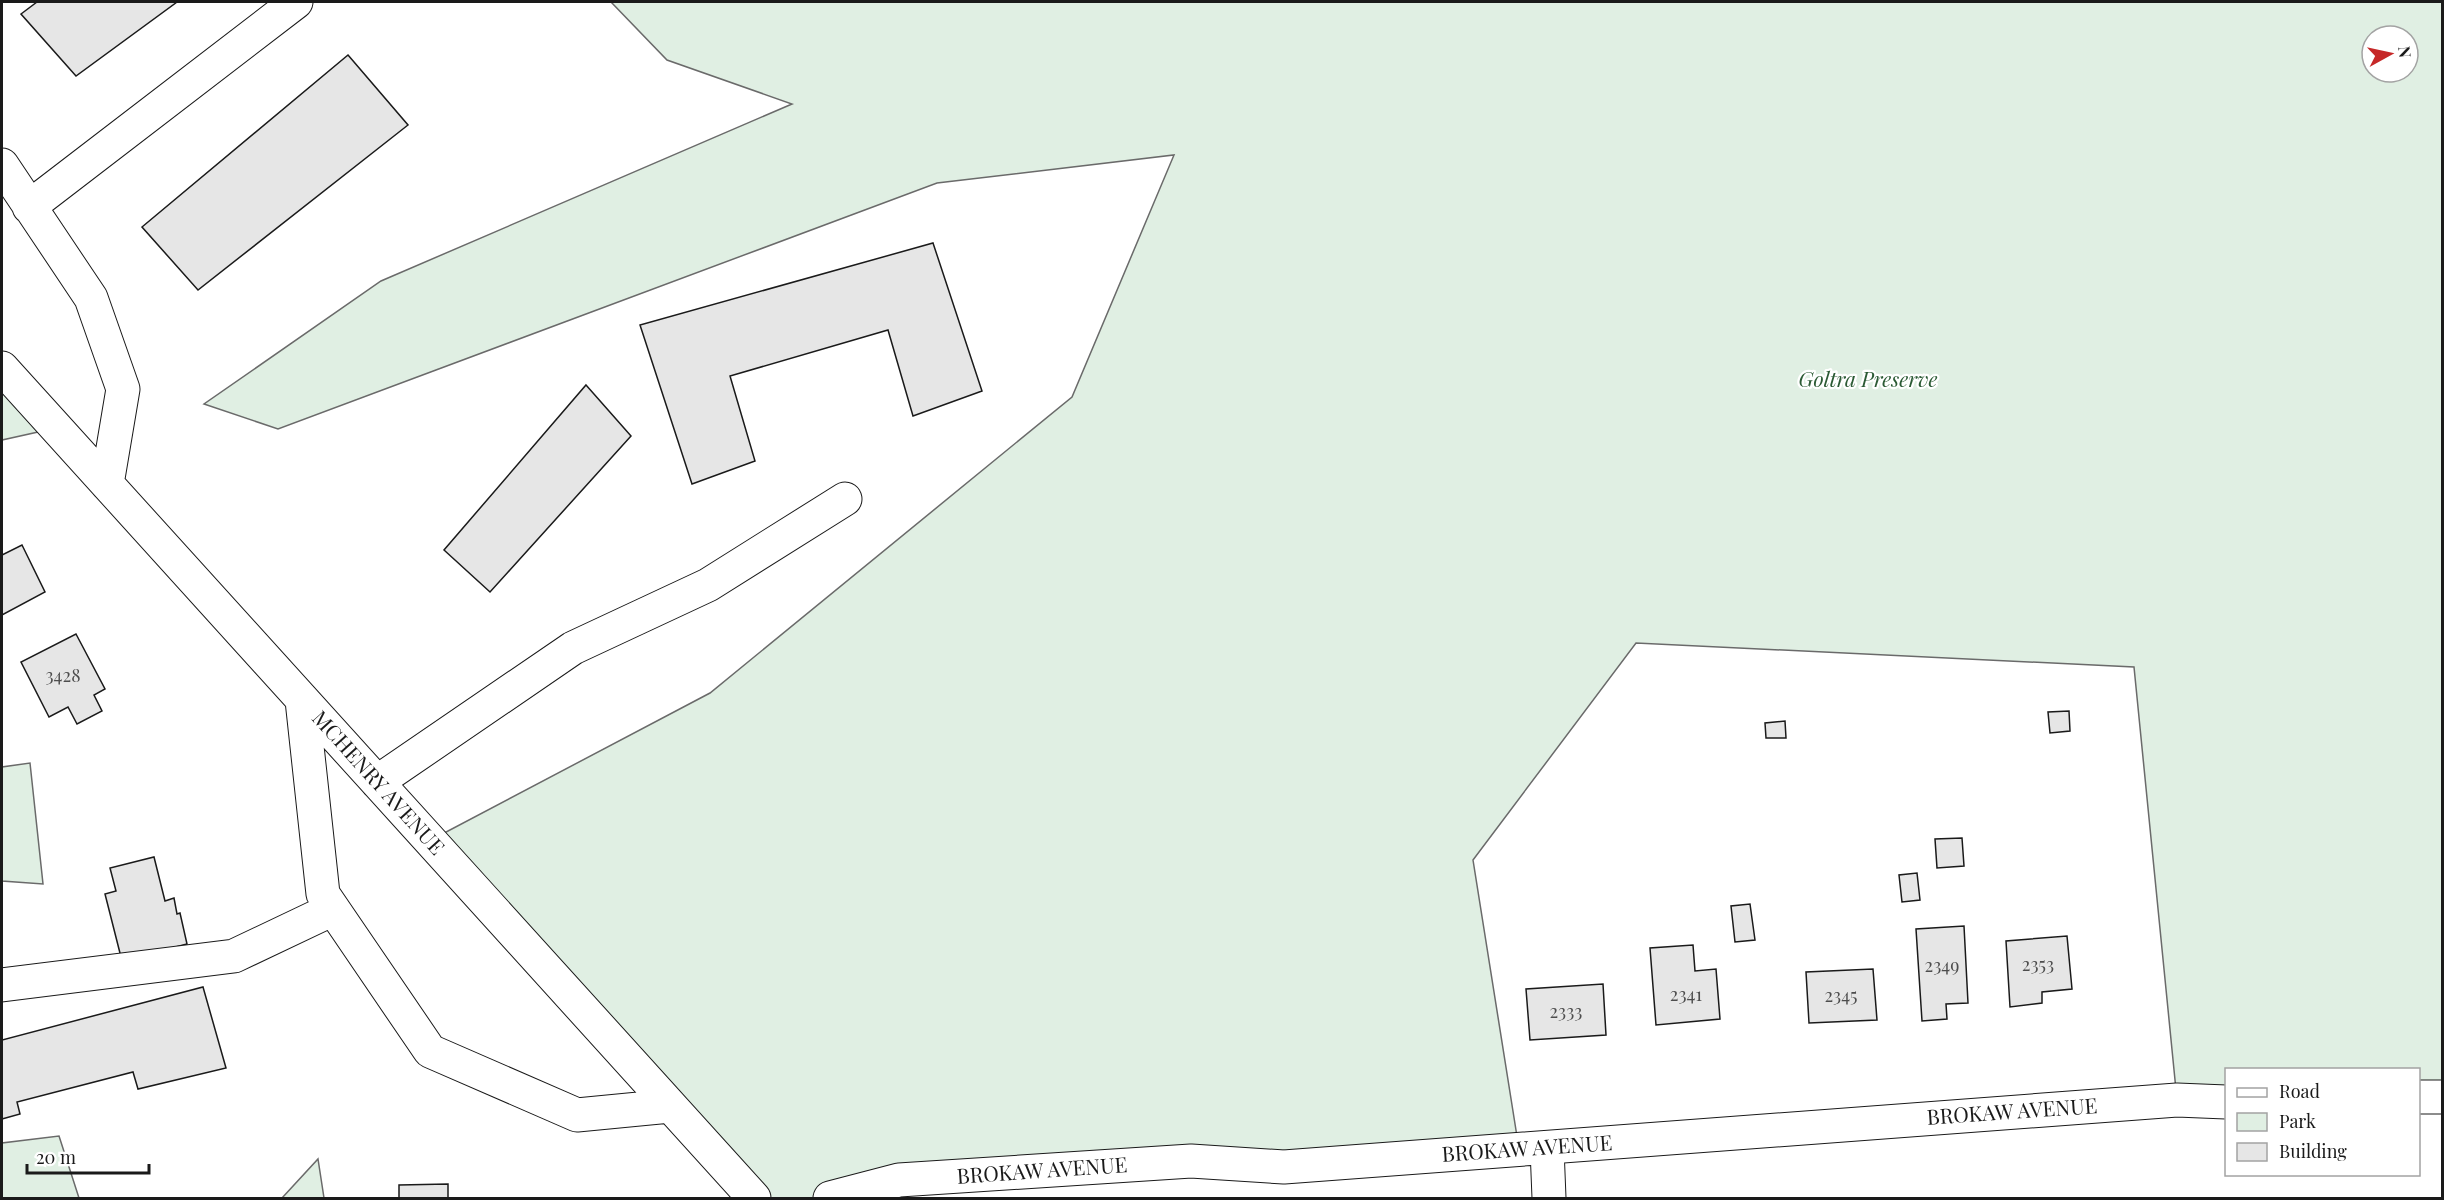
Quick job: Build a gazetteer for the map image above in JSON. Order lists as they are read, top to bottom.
{
  "streets": {
    "street": ["MCHENRY AVENUE", "BROKAW AVENUE"]
  },
  "parks": ["Goltra Preserve"],
  "house_numbers": [
    "3428",
    "2353",
    "2349",
    "2341",
    "2345",
    "2333"
  ],
  "legend": ["Road", "Park", "Building"],
  "scale_bar": "20 m",
  "north": "right"
}
